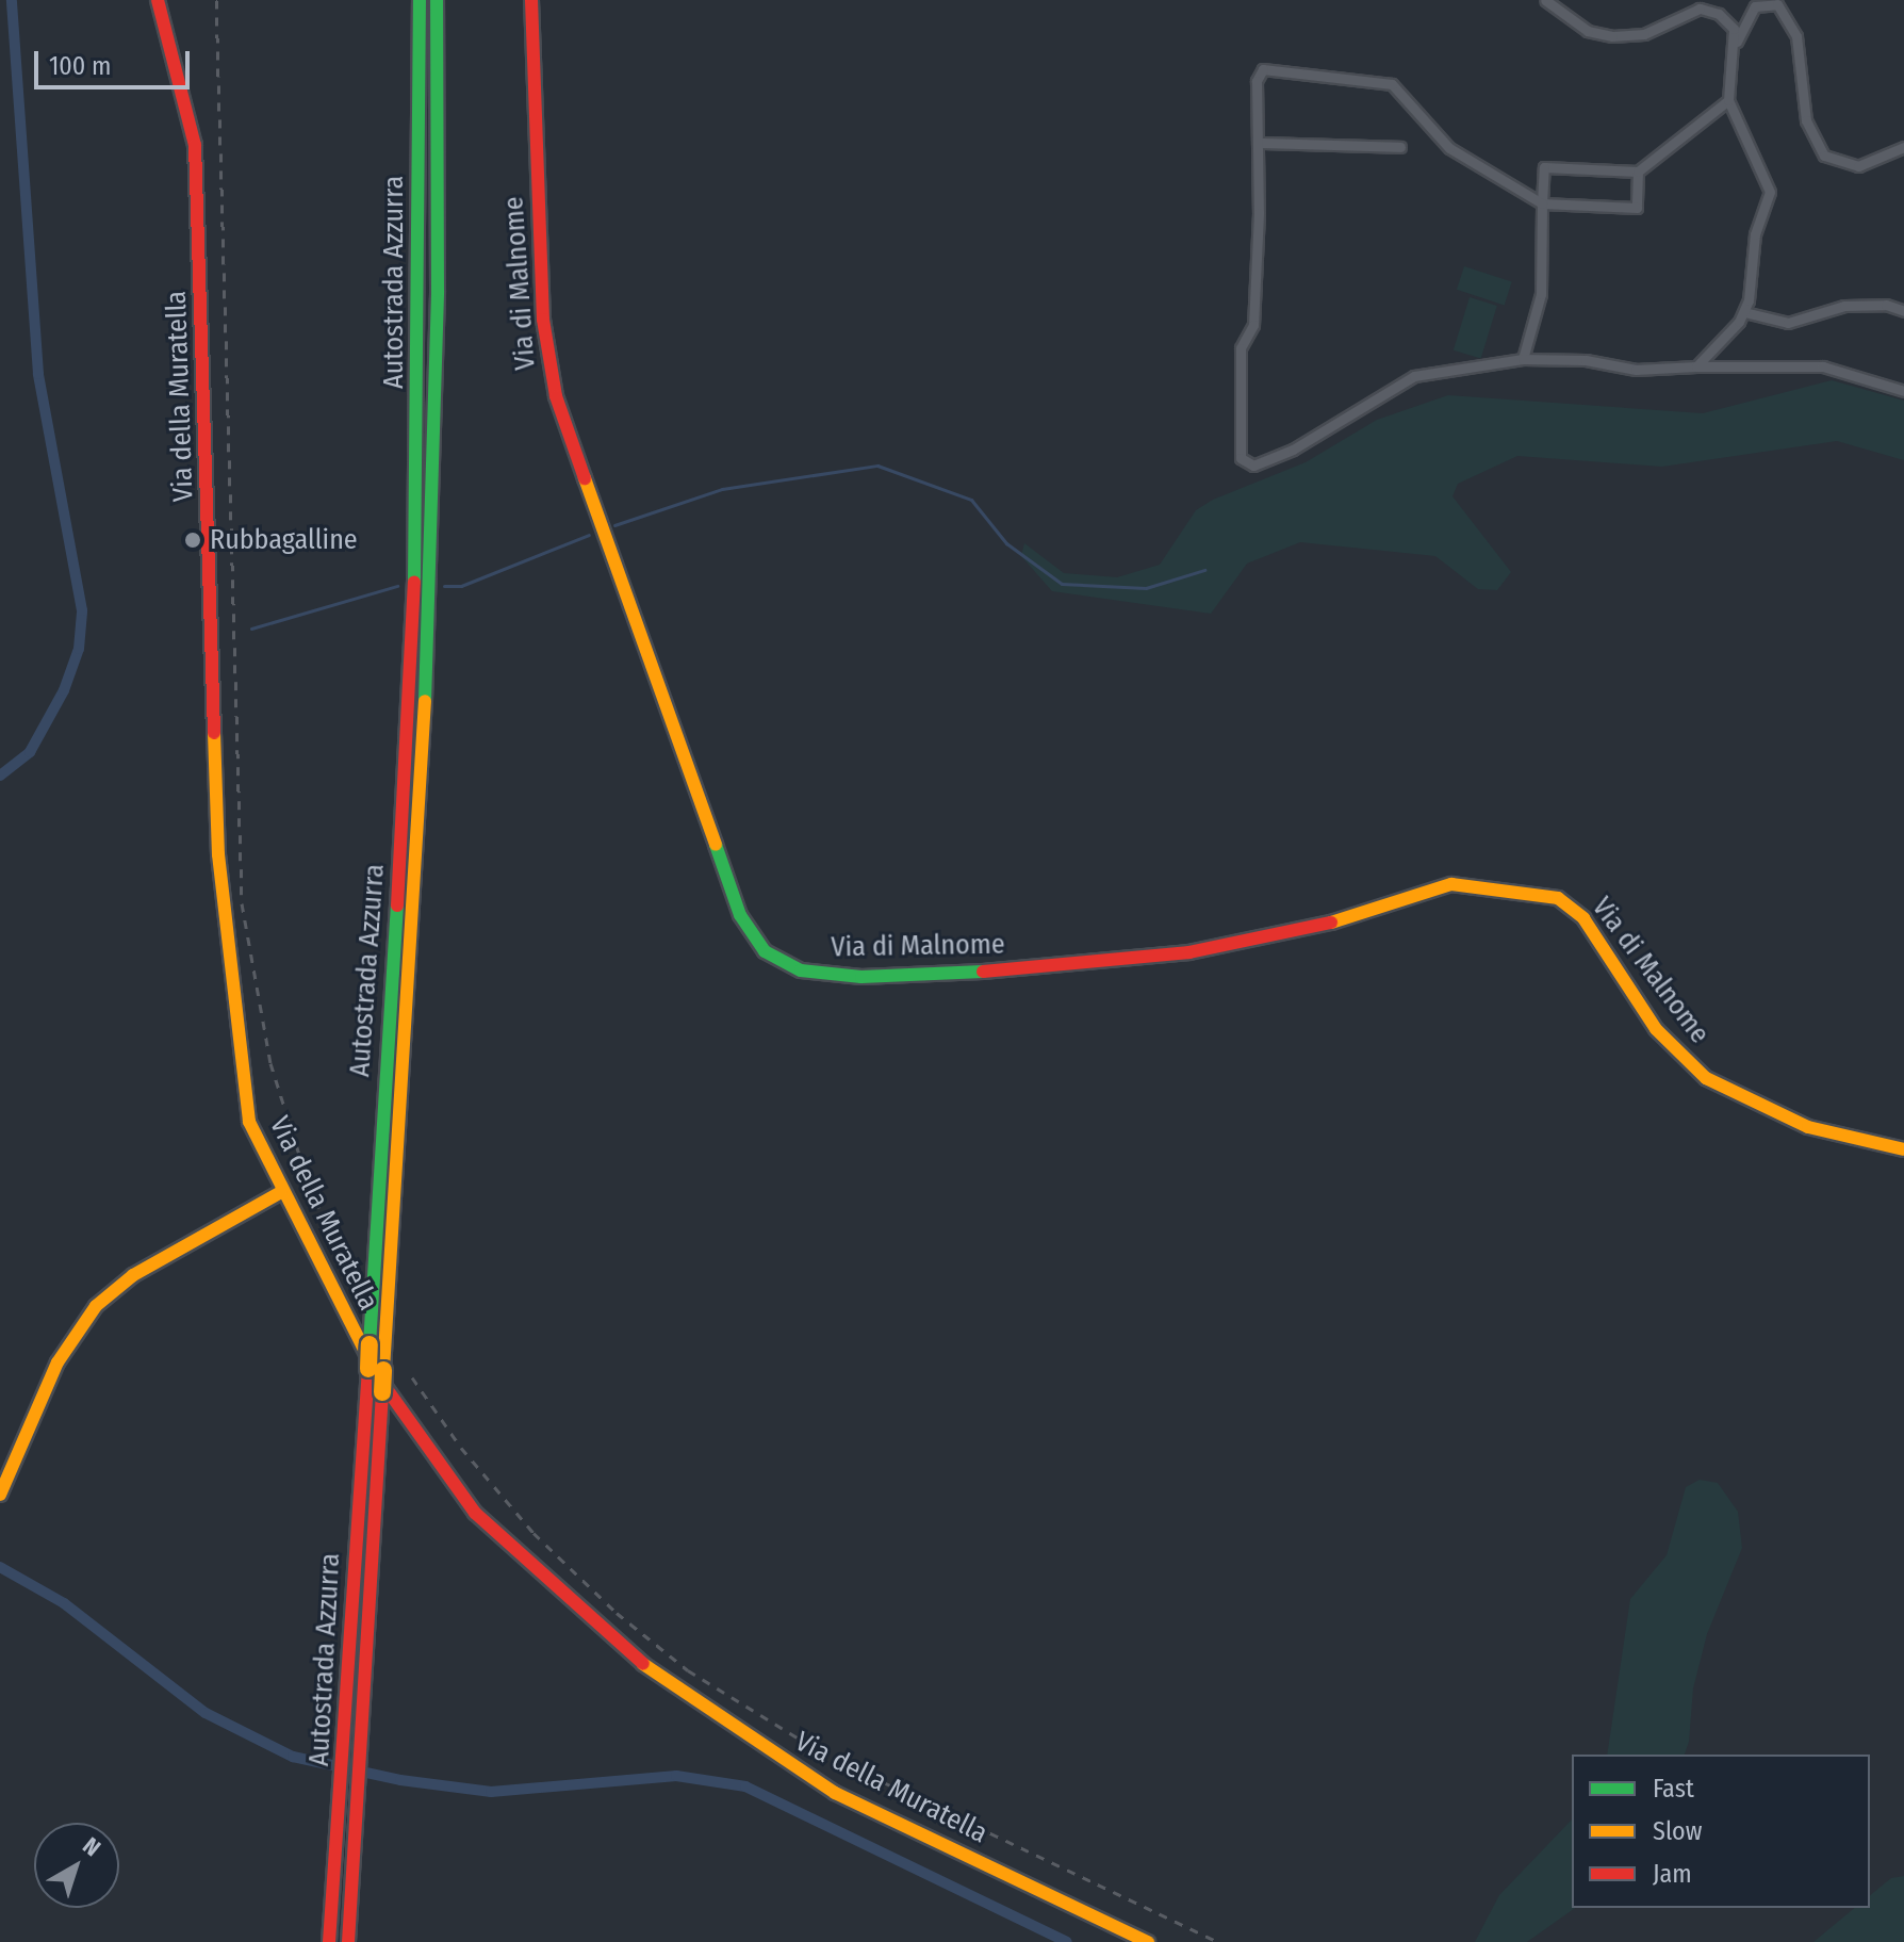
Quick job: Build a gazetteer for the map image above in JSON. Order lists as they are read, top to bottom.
{
  "streets": {
    "main road": ["Autostrada Azzurra", "Via di Malnome", "Via della Muratella"]
  },
  "places": ["Rubbagalline"],
  "legend": ["Fast", "Slow", "Jam"],
  "scale_bar": "100 m",
  "north": "top right"
}
